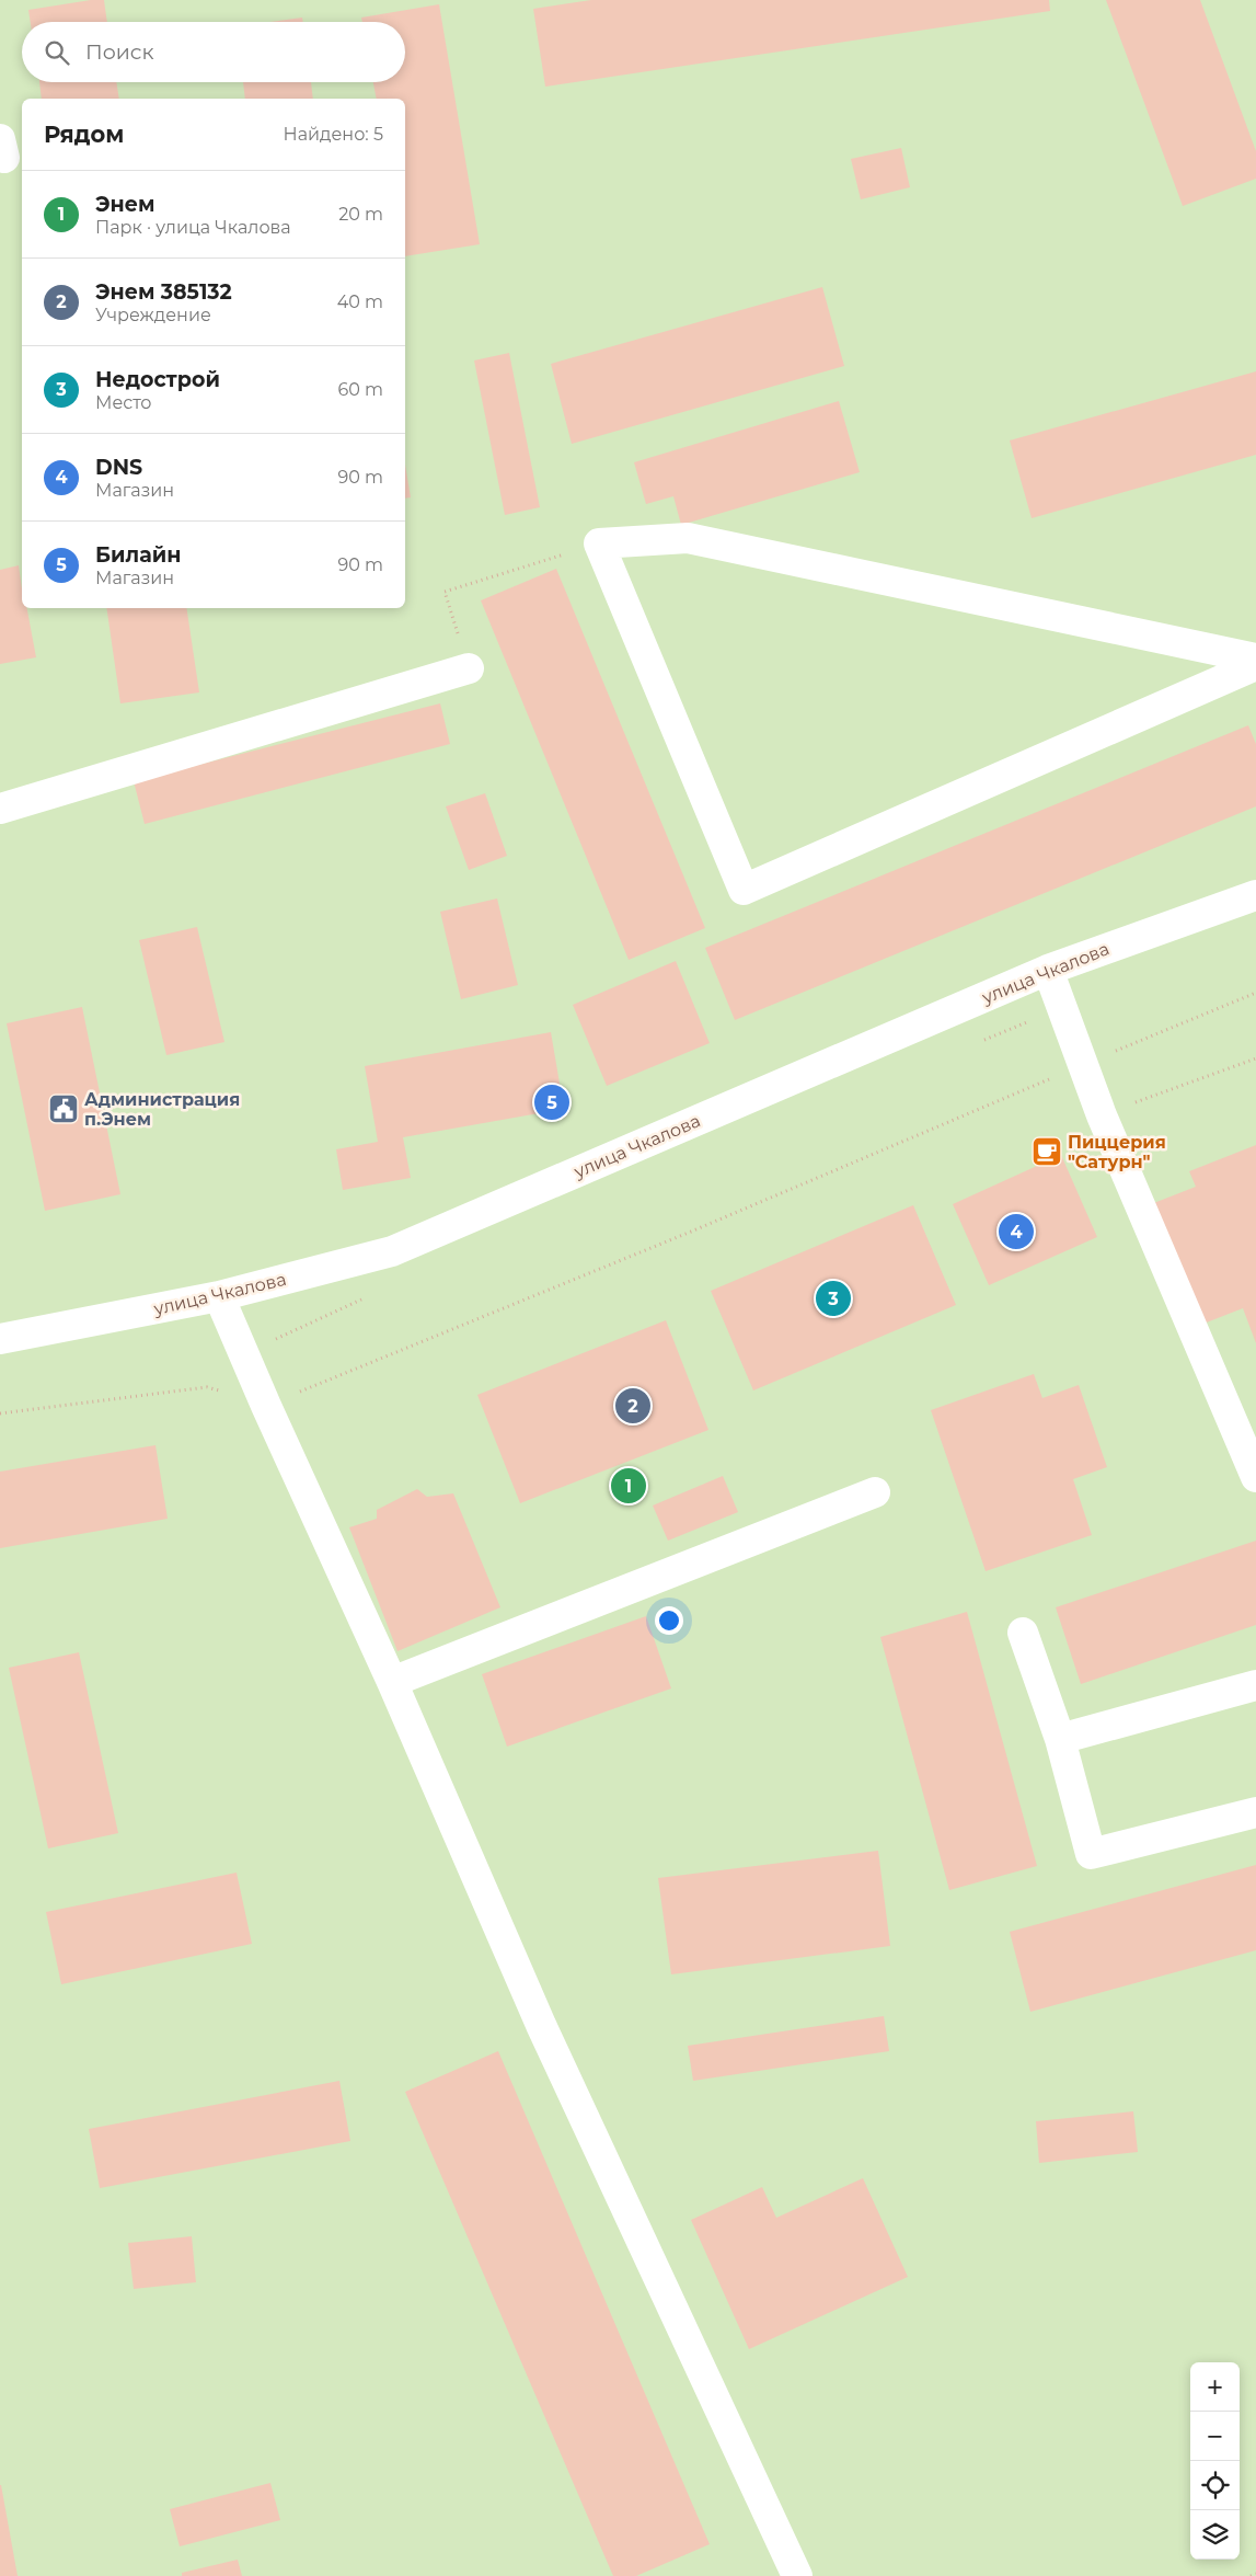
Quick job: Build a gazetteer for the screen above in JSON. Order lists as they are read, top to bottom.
{
  "streets": {
    "street": ["улица Чкалова"]
  },
  "places": {
    "public building": ["Администрация п.Энем"],
    "cafe": ["Пиццерия \"Сатурн\""]
  },
  "page": {
    "search": "Поиск",
    "heading": ["Рядом", "Найдено: 5"],
    "list": [
      {
        "mark": "1",
        "name": "Энем",
        "note": "Парк · улица Чкалова",
        "value": "20 m"
      },
      {
        "mark": "2",
        "name": "Энем 385132",
        "note": "Учреждение",
        "value": "40 m"
      },
      {
        "mark": "3",
        "name": "Недострой",
        "note": "Место",
        "value": "60 m"
      },
      {
        "mark": "4",
        "name": "DNS",
        "note": "Магазин",
        "value": "90 m"
      },
      {
        "mark": "5",
        "name": "Билайн",
        "note": "Магазин",
        "value": "90 m"
      }
    ],
    "pins": [
      "5",
      "4",
      "3",
      "2",
      "1"
    ],
    "map_buttons": ["+", "−"]
  }
}
